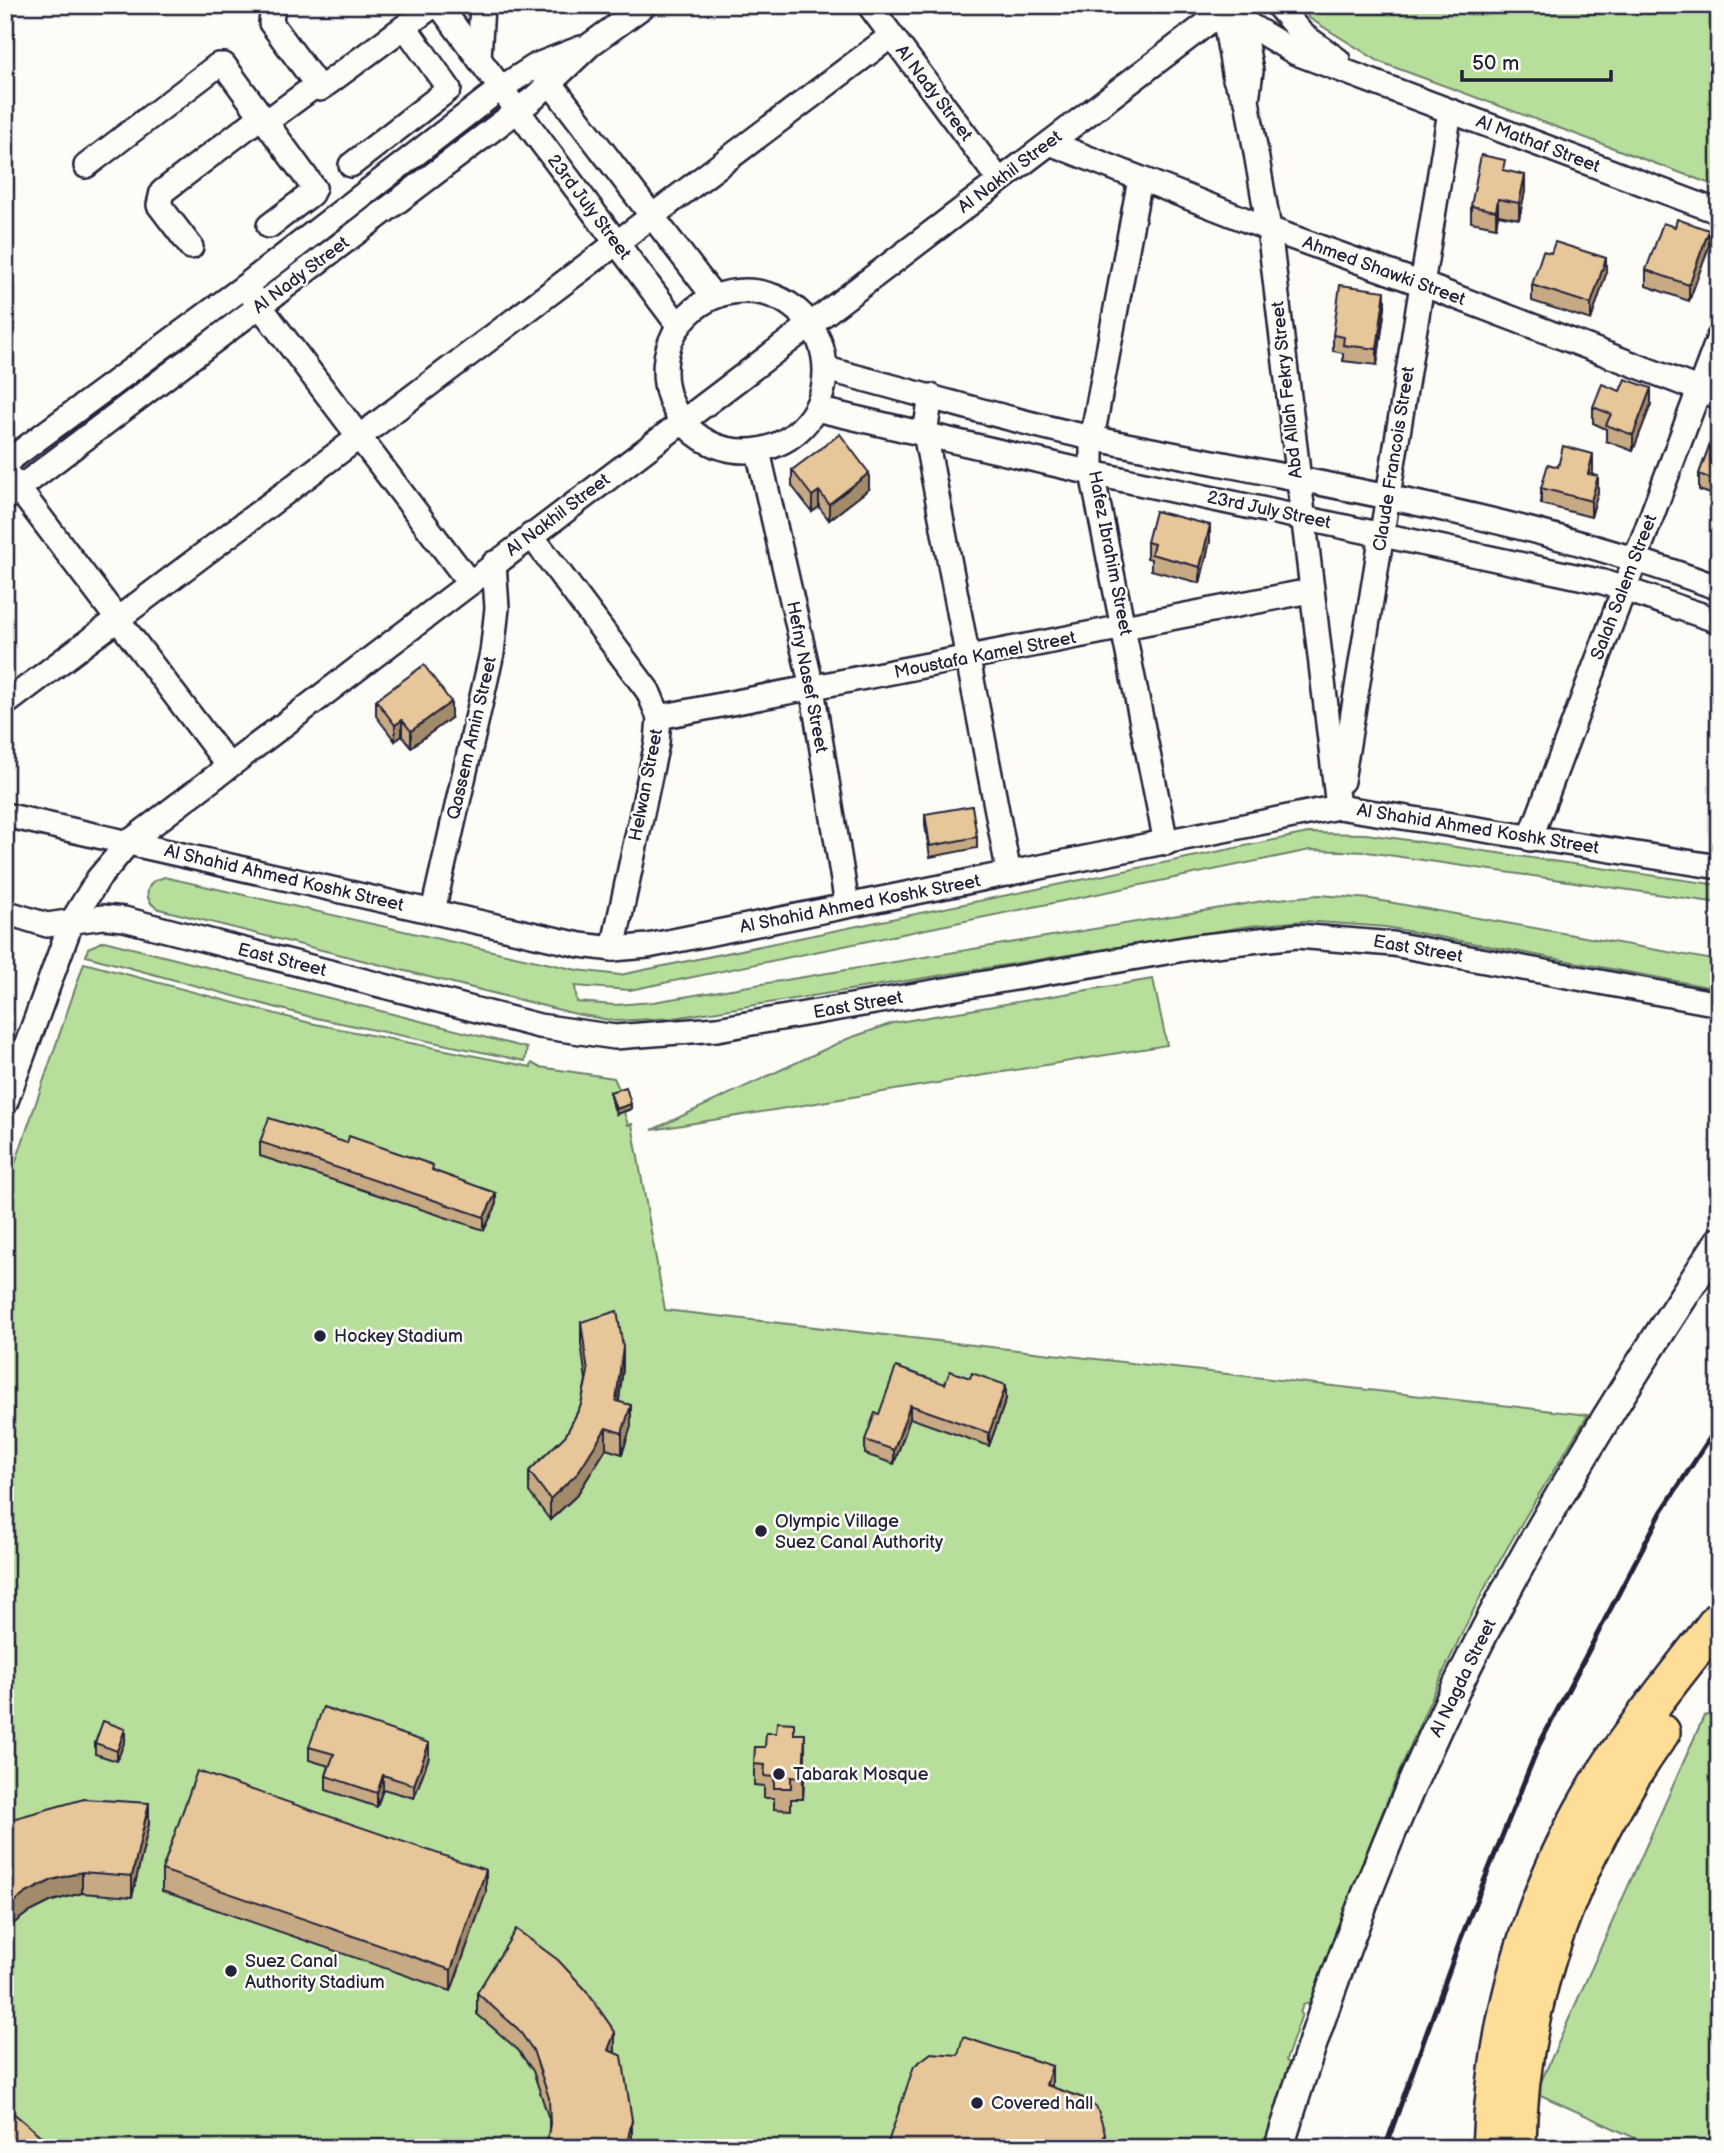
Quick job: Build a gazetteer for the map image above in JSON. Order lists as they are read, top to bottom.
{
  "streets": {
    "street": [
      "Al Nady Street",
      "Al Mathaf Street",
      "Al Nakhil Street",
      "23rd July Street",
      "Ahmed Shawki Street",
      "Abd Allah Fekry Street",
      "Claude Francois Street",
      "Hafez Ibrahim Street",
      "Salah Salem Street",
      "Moustafa Kamel Street",
      "Hefny Nasef Street",
      "Qassem Amin Street",
      "Helwan Street",
      "Al Shahid Ahmed Koshk Street",
      "East Street",
      "Al Nagda Street"
    ]
  },
  "crossings": [
    ["Al Nady Street", "Al Nakhil Street"],
    ["Al Nady Street", "23rd July Street"],
    ["Al Mathaf Street", "Al Nakhil Street"],
    ["Al Mathaf Street", "Abd Allah Fekry Street"],
    ["Al Mathaf Street", "Claude Francois Street"],
    ["Al Nakhil Street", "Ahmed Shawki Street"],
    ["Al Nakhil Street", "Abd Allah Fekry Street"],
    ["Al Nakhil Street", "Qassem Amin Street"],
    ["Al Nakhil Street", "Helwan Street"],
    ["Al Nakhil Street", "Al Shahid Ahmed Koshk Street"],
    ["Al Nakhil Street", "East Street"],
    ["23rd July Street", "Abd Allah Fekry Street"],
    ["23rd July Street", "Claude Francois Street"],
    ["23rd July Street", "Hafez Ibrahim Street"],
    ["23rd July Street", "Salah Salem Street"],
    ["Ahmed Shawki Street", "Abd Allah Fekry Street"],
    ["Ahmed Shawki Street", "Claude Francois Street"],
    ["Ahmed Shawki Street", "Hafez Ibrahim Street"],
    ["Ahmed Shawki Street", "Salah Salem Street"],
    ["Abd Allah Fekry Street", "Claude Francois Street"],
    ["Abd Allah Fekry Street", "Moustafa Kamel Street"],
    ["Abd Allah Fekry Street", "Al Shahid Ahmed Koshk Street"],
    ["Claude Francois Street", "Al Shahid Ahmed Koshk Street"],
    ["Hafez Ibrahim Street", "Moustafa Kamel Street"],
    ["Hafez Ibrahim Street", "Al Shahid Ahmed Koshk Street"],
    ["Salah Salem Street", "Al Shahid Ahmed Koshk Street"],
    ["Moustafa Kamel Street", "Hefny Nasef Street"],
    ["Moustafa Kamel Street", "Helwan Street"],
    ["Hefny Nasef Street", "Al Shahid Ahmed Koshk Street"],
    ["Qassem Amin Street", "Al Shahid Ahmed Koshk Street"],
    ["Helwan Street", "Al Shahid Ahmed Koshk Street"]
  ],
  "places": [
    "Hockey Stadium",
    "Olympic Village Suez Canal Authority",
    "Tabarak Mosque",
    "Suez Canal Authority Stadium",
    "Covered hall"
  ],
  "scale_bar": "50 m"
}
